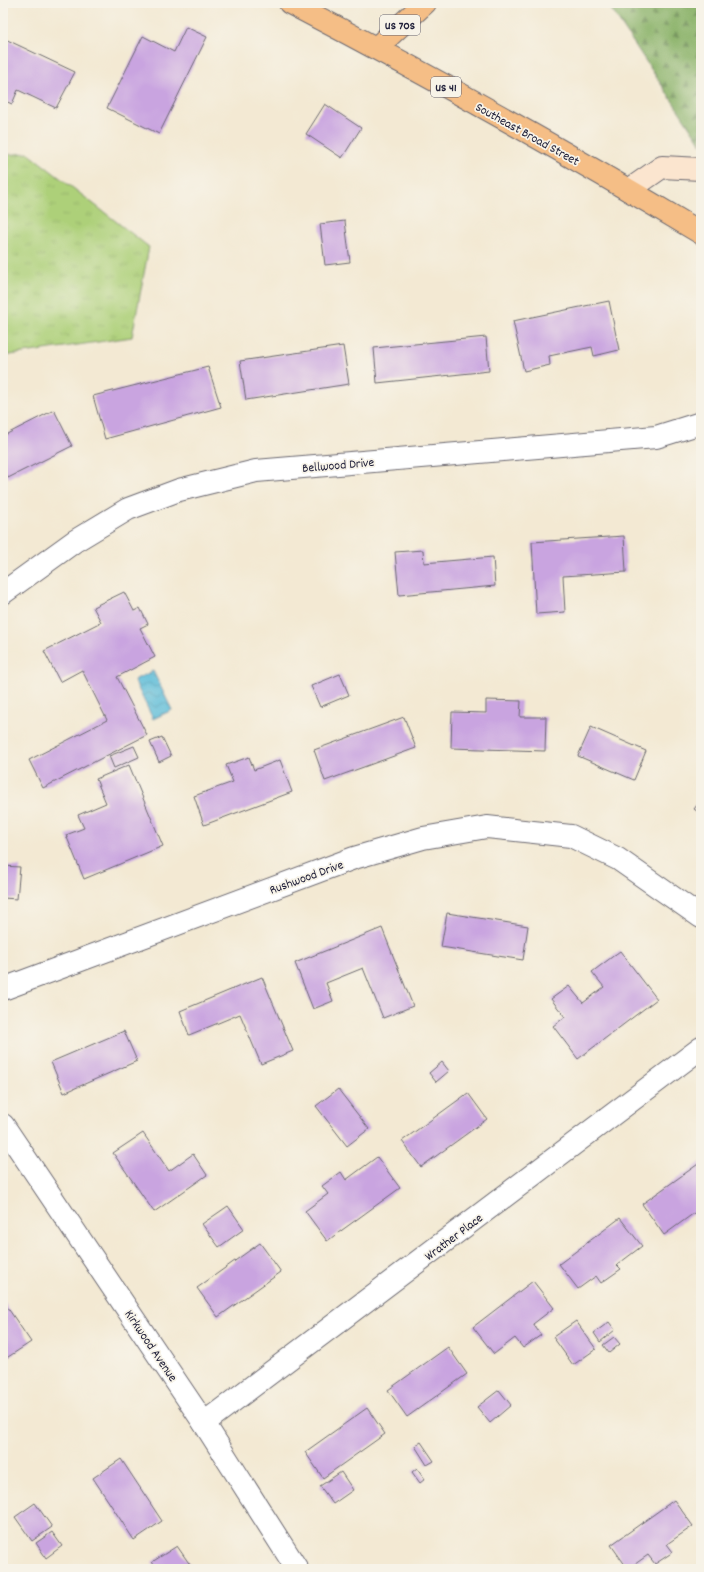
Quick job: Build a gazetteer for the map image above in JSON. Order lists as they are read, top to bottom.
{
  "streets": {
    "main road": ["US 70S", "US 41", "Southeast Broad Street"],
    "street": [
      "Bellwood Drive",
      "Rushwood Drive",
      "Wrather Place",
      "Kirkwood Avenue"
    ]
  },
  "crossings": [
    ["US 70S", "Southeast Broad Street"],
    ["Wrather Place", "Kirkwood Avenue"]
  ]
}
